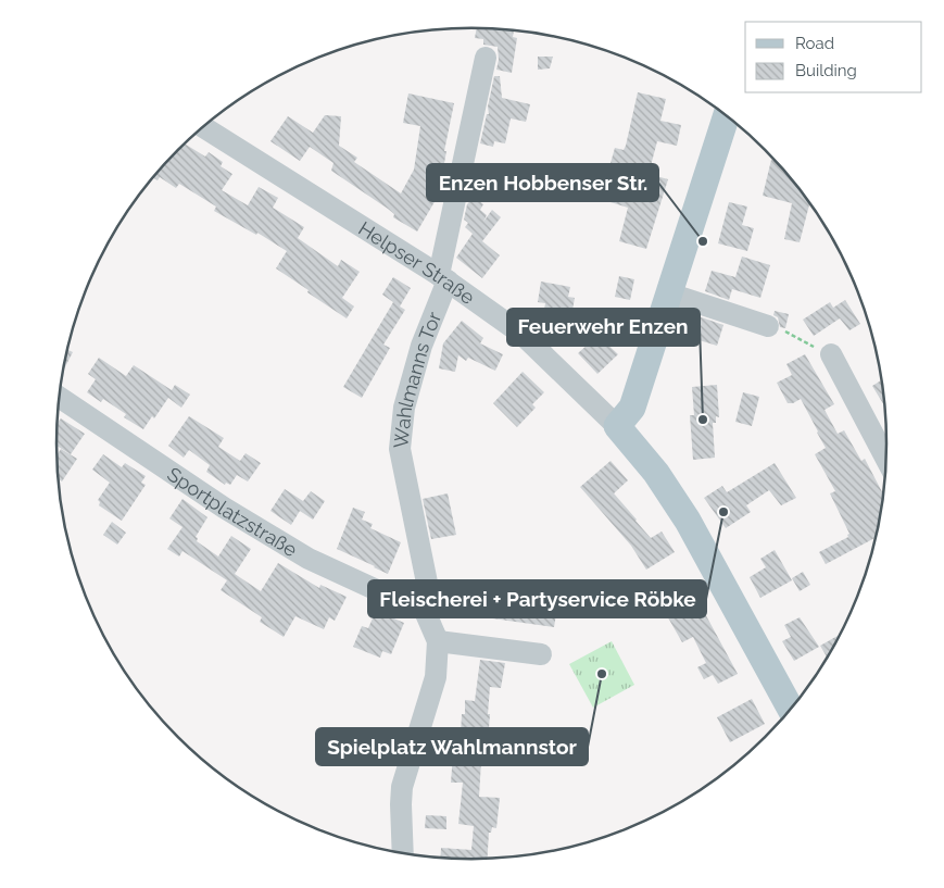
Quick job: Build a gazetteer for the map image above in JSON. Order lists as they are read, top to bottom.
{
  "streets": {
    "street": ["Helpser Straße", "Wahlmanns Tor", "Sportplatzstraße"]
  },
  "crossings": [
    ["Helpser Straße", "Wahlmanns Tor"],
    ["Wahlmanns Tor", "Sportplatzstraße"]
  ],
  "places": [
    "Enzen Hobbenser Str.",
    "Feuerwehr Enzen",
    "Fleischerei + Partyservice Röbke",
    "Spielplatz Wahlmannstor"
  ],
  "legend": ["Road", "Building"]
}
